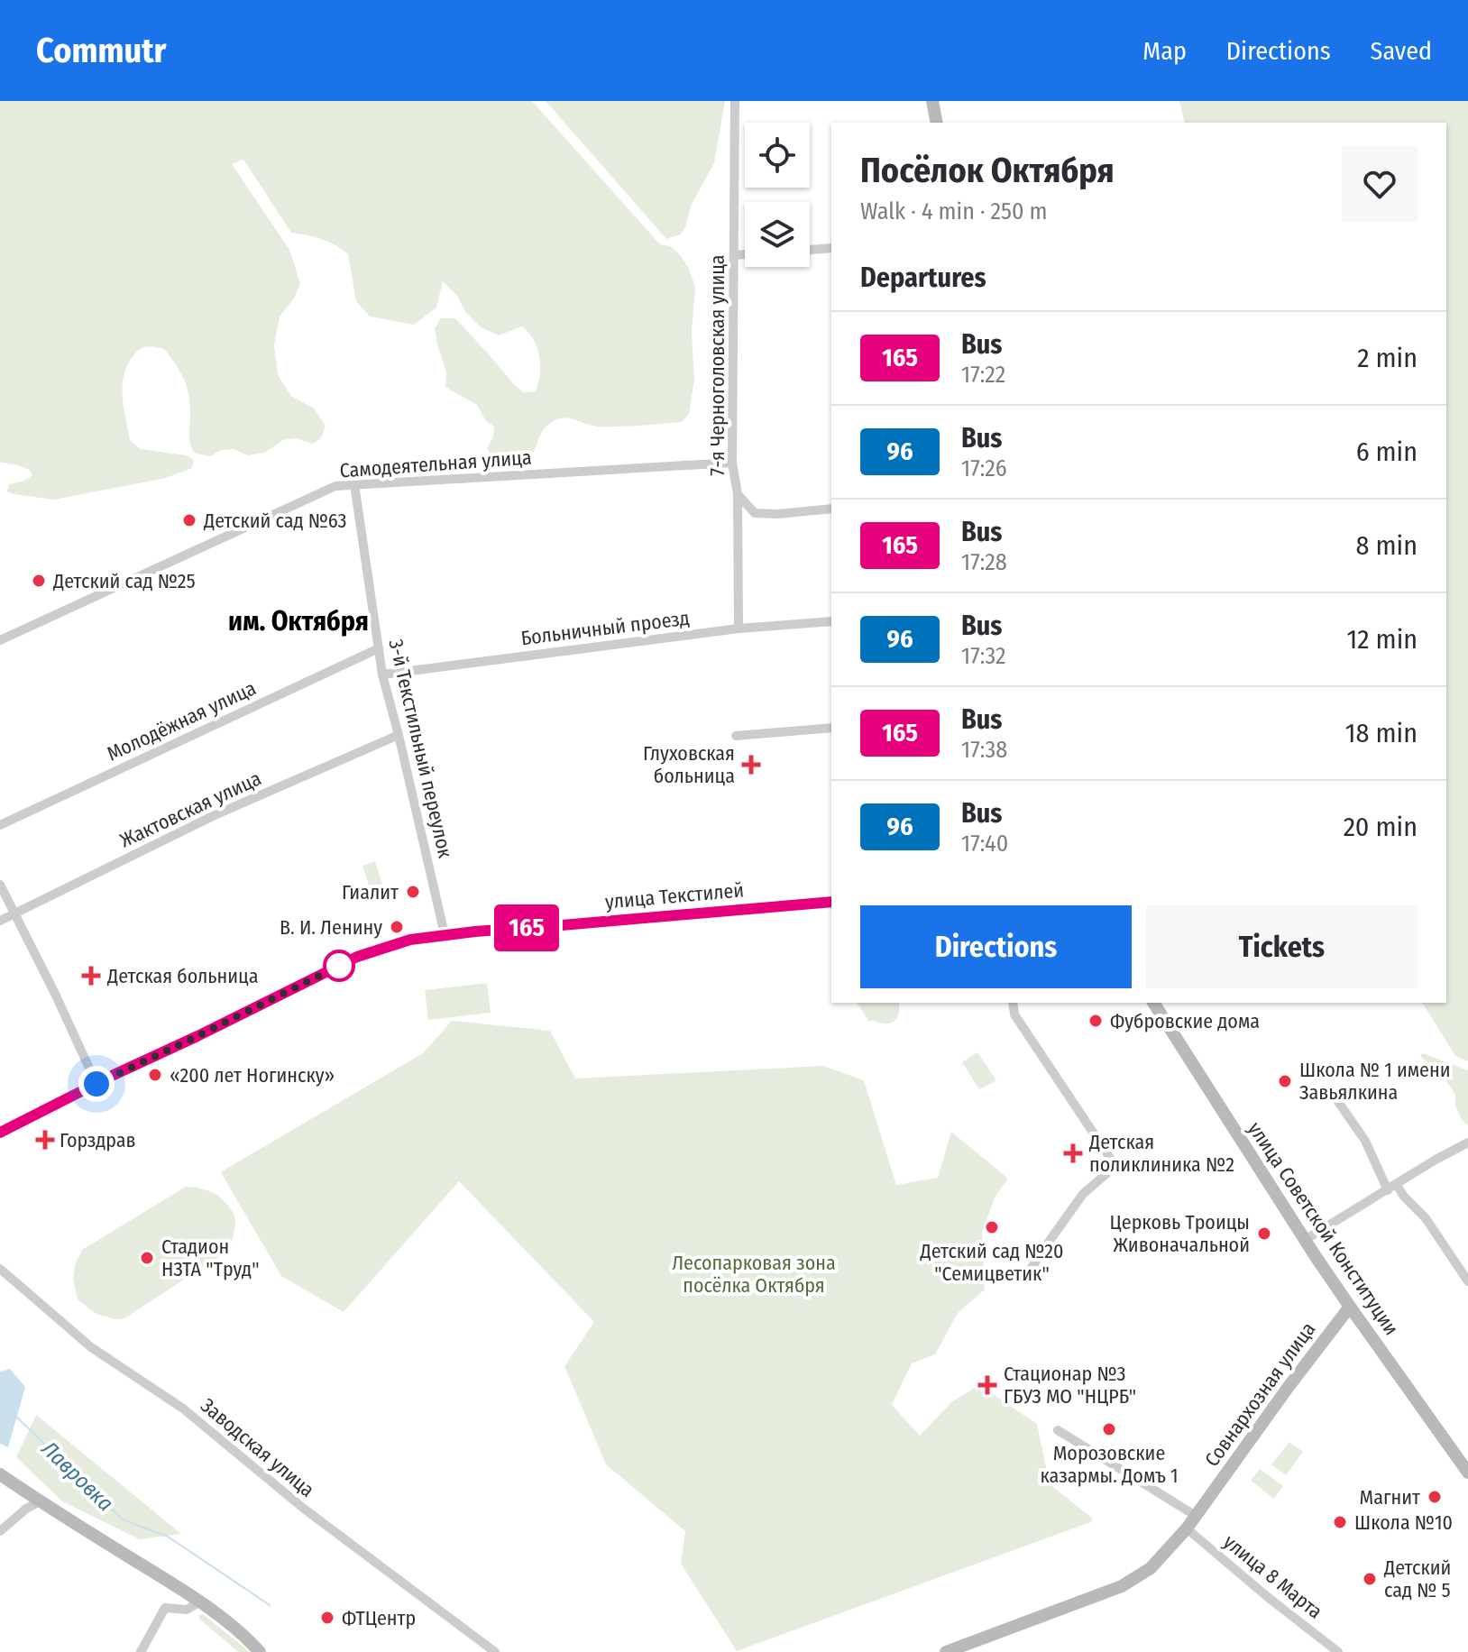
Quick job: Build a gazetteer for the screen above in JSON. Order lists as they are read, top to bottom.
{
  "streets": {
    "street": [
      "7-я Черноголовская улица",
      "Самодеятельная улица",
      "Больничный проезд",
      "Молодёжная улица",
      "3-й Текстильный переулок",
      "Жактовская улица",
      "улица Текстилей",
      "улица Советской Конституции",
      "Совнархозная улица",
      "Заводская улица",
      "улица 8 Марта"
    ]
  },
  "crossings": [
    ["7-я Черноголовская улица", "Самодеятельная улица"],
    ["7-я Черноголовская улица", "Больничный проезд"],
    ["Самодеятельная улица", "3-й Текстильный переулок"],
    ["Больничный проезд", "3-й Текстильный переулок"],
    ["Молодёжная улица", "3-й Текстильный переулок"],
    ["3-й Текстильный переулок", "Жактовская улица"],
    ["3-й Текстильный переулок", "улица Текстилей"],
    ["улица Советской Конституции", "Совнархозная улица"],
    ["Совнархозная улица", "улица 8 Марта"]
  ],
  "districts": ["им. Октября"],
  "water": ["Лавровка"],
  "parks": ["Лесопарковая зона посёлка Октября"],
  "places": {
    "other": [
      "Детский сад №63",
      "Детский сад №25",
      "Гиалит",
      "В. И. Ленину",
      "Фубровские дома",
      "«200 лет Ногинску»",
      "Школа № 1 имени Завьялкина",
      "Детский сад №20 \"Семицветик\"",
      "Церковь Троицы Живоначальной",
      "Стадион НЗТА \"Труд\"",
      "Морозовские казармы. Домъ 1",
      "Магнит",
      "Школа №10",
      "Детский сад № 5",
      "ФТЦентр"
    ],
    "health": [
      "Глуховская больница",
      "Детская больница",
      "Горздрав",
      "Детская поликлиника №2",
      "Стационар №3 ГБУЗ МО \"НЦРБ\""
    ]
  },
  "lines": ["bus line 165"],
  "page": {
    "header": "Commutr",
    "nav": ["Map", "Directions", "Saved"],
    "on_map": "165",
    "heading": [
      ["Посёлок Октября", "Walk · 4 min · 250 m"],
      "Departures"
    ],
    "list": [
      {
        "mark": "165",
        "name": "Bus",
        "note": "17:22",
        "value": "2 min"
      },
      {
        "mark": "96",
        "name": "Bus",
        "note": "17:26",
        "value": "6 min"
      },
      {
        "mark": "165",
        "name": "Bus",
        "note": "17:28",
        "value": "8 min"
      },
      {
        "mark": "96",
        "name": "Bus",
        "note": "17:32",
        "value": "12 min"
      },
      {
        "mark": "165",
        "name": "Bus",
        "note": "17:38",
        "value": "18 min"
      },
      {
        "mark": "96",
        "name": "Bus",
        "note": "17:40",
        "value": "20 min"
      }
    ],
    "buttons": ["Directions", "Tickets"]
  }
}
